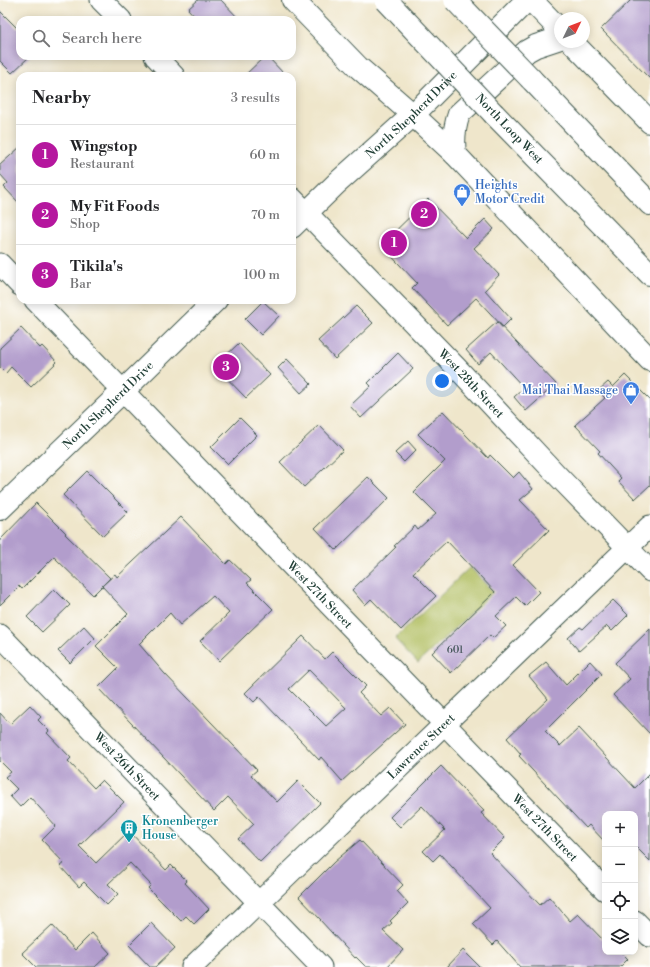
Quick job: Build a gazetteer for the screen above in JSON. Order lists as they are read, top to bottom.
{
  "streets": {
    "main road": ["North Shepherd Drive", "North Loop West"],
    "street": [
      "West 28th Street",
      "West 27th Street",
      "Lawrence Street",
      "West 26th Street"
    ]
  },
  "crossings": [
    ["North Shepherd Drive", "West 28th Street"],
    ["North Shepherd Drive", "West 27th Street"],
    ["West 28th Street", "Lawrence Street"],
    ["West 27th Street", "Lawrence Street"],
    ["Lawrence Street", "West 26th Street"]
  ],
  "places": {
    "shop": ["Heights Motor Credit", "Mai Thai Massage"],
    "building": ["Kronenberger House"]
  },
  "house_numbers": ["601"],
  "north": "top right",
  "page": {
    "search": "Search here",
    "heading": ["Nearby", "3 results"],
    "list": [
      {
        "mark": "1",
        "name": "Wingstop",
        "note": "Restaurant",
        "value": "60 m"
      },
      {
        "mark": "2",
        "name": "My Fit Foods",
        "note": "Shop",
        "value": "70 m"
      },
      {
        "mark": "3",
        "name": "Tikila's",
        "note": "Bar",
        "value": "100 m"
      }
    ],
    "pins": ["2", "1", "3"],
    "map_buttons": ["+", "−"]
  }
}
